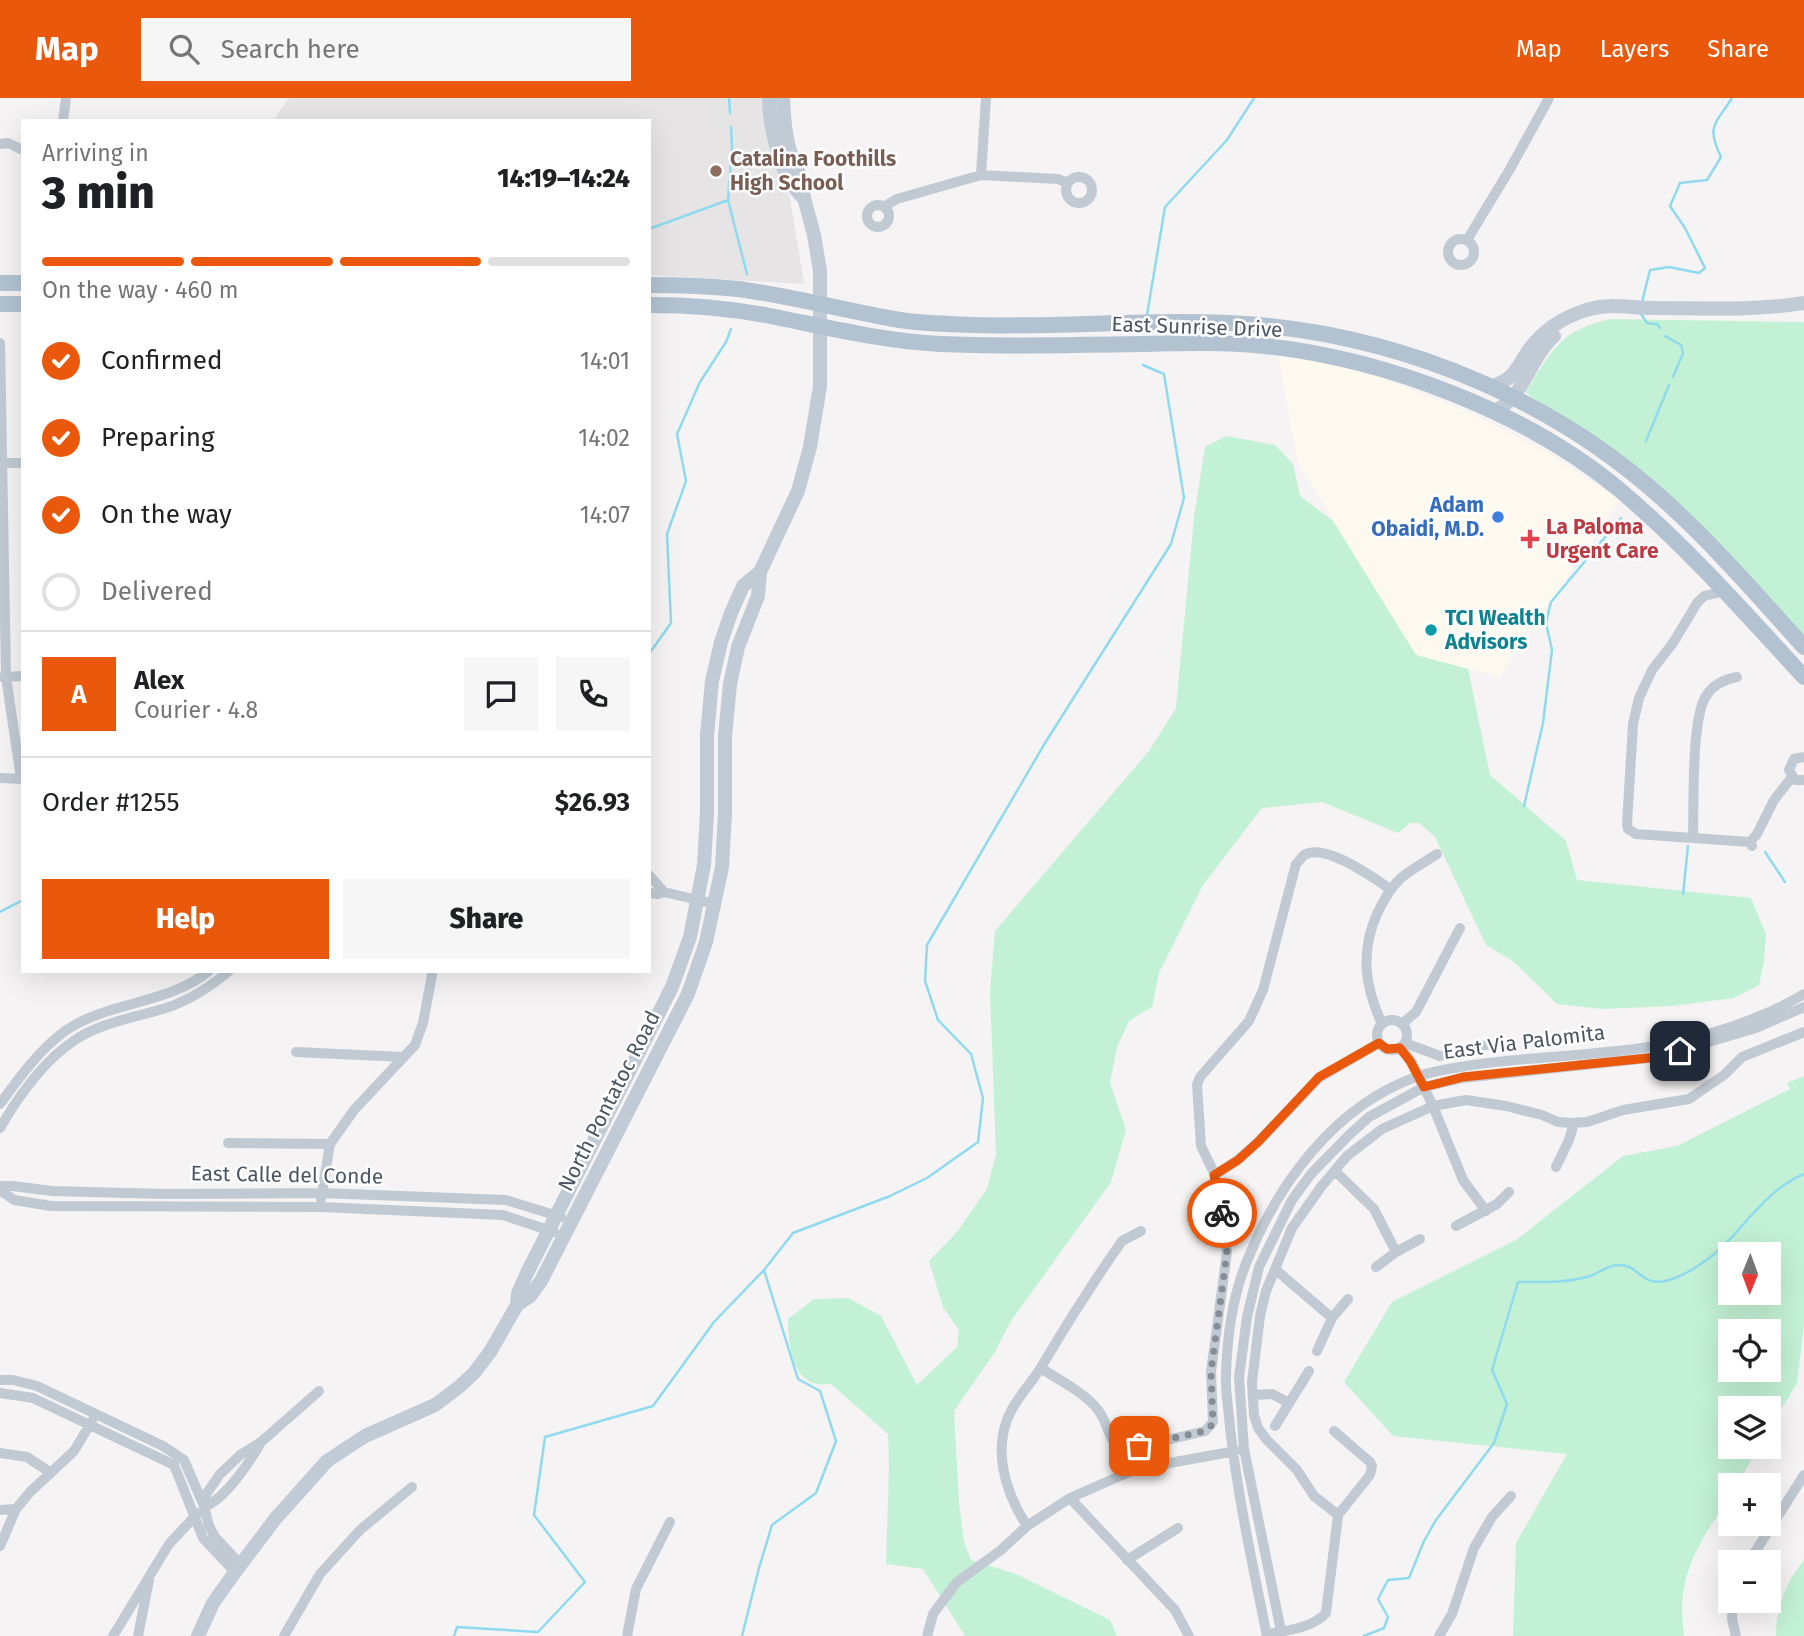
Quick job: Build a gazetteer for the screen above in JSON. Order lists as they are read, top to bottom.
{
  "streets": {
    "main road": ["East Sunrise Drive"],
    "street": ["East Via Palomita", "North Pontatoc Road", "East Calle del Conde"]
  },
  "crossings": [
    ["East Sunrise Drive", "North Pontatoc Road"],
    ["North Pontatoc Road", "East Calle del Conde"]
  ],
  "places": {
    "other": ["Catalina Foothills High School", "Adam Obaidi, M.D.", "TCI Wealth Advisors"],
    "health": ["La Paloma Urgent Care"]
  },
  "north": "bottom",
  "page": {
    "header": "Map",
    "search": "Search here",
    "nav": ["Map", "Layers", "Share"],
    "heading": ["3 min", "Arriving in", "14:19–14:24"],
    "panel": [
      "Alex",
      "Courier · 4.8",
      "Order #1255",
      "$26.93"
    ],
    "bar": "On the way · 460 m",
    "list": [
      ["Confirmed", "14:01"],
      ["Preparing", "14:02"],
      ["On the way", "14:07"],
      "Delivered"
    ],
    "round": "A",
    "buttons": ["Help", "Share"],
    "map_buttons": ["+", "−"]
  }
}
